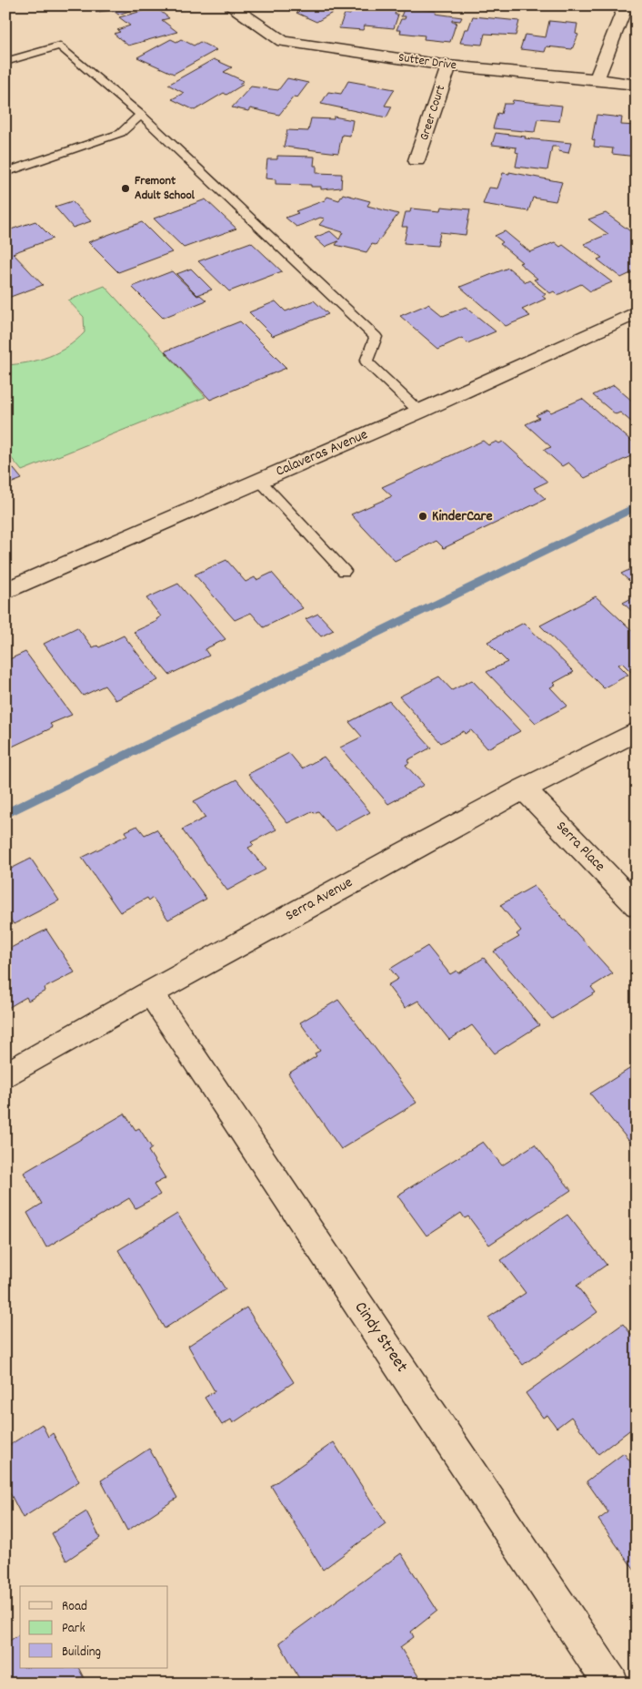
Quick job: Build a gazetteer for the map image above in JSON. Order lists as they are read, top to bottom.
{
  "streets": {
    "street": [
      "Sutter Drive",
      "Greer Court",
      "Calaveras Avenue",
      "Serra Place",
      "Serra Avenue",
      "Cindy Street"
    ]
  },
  "crossings": [
    ["Sutter Drive", "Greer Court"],
    ["Serra Place", "Serra Avenue"],
    ["Serra Avenue", "Cindy Street"]
  ],
  "places": ["Fremont Adult School", "KinderCare"],
  "legend": ["Road", "Park", "Building"]
}
